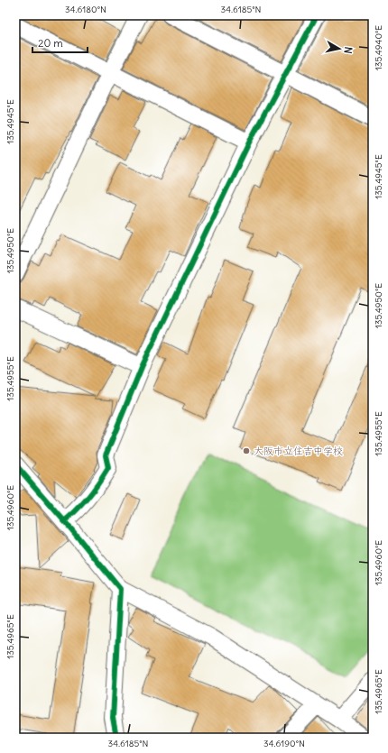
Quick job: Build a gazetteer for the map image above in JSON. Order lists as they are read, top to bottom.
{
  "places": ["大阪市立住吉中学校"],
  "scale_bar": "20 m",
  "north": "right",
  "coordinates": [
    "34.6180°N",
    "34.6185°N",
    "135.4940°E",
    "135.4945°E",
    "135.4950°E",
    "135.4955°E",
    "135.4960°E",
    "135.4965°E",
    "34.6190°N"
  ]
}
